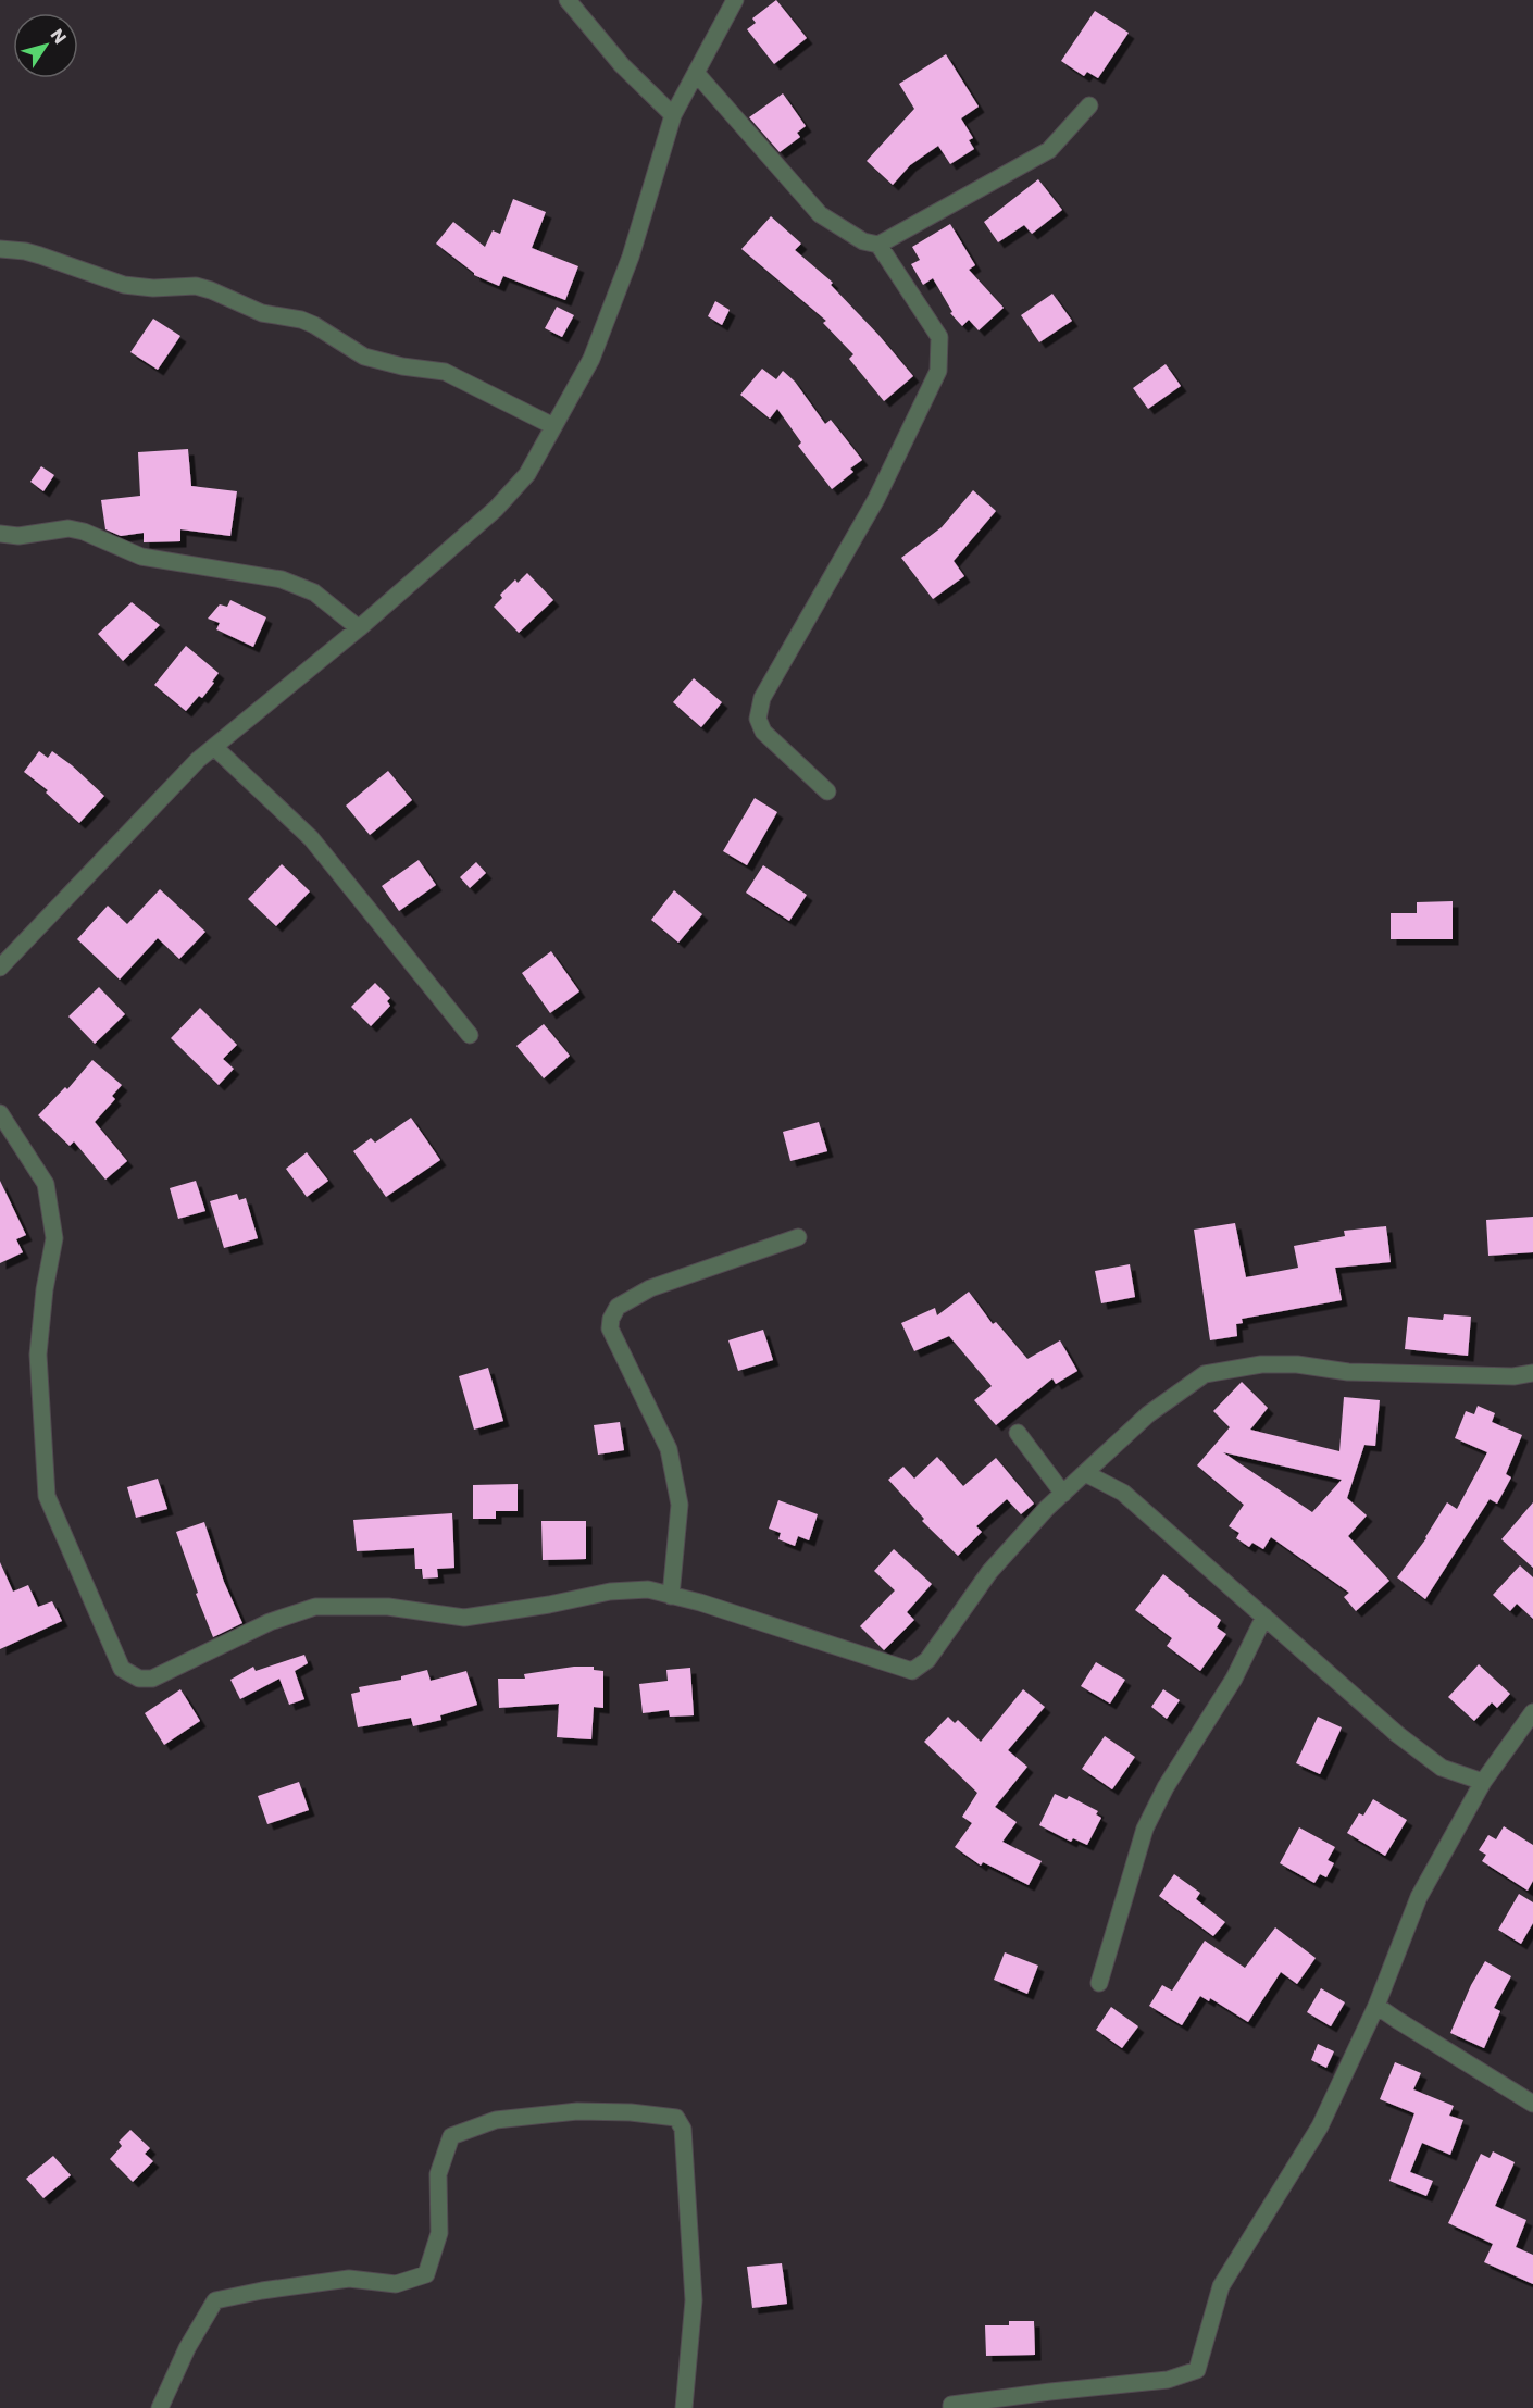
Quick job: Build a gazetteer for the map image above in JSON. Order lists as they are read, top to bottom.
{
  "north": "top right"
}
